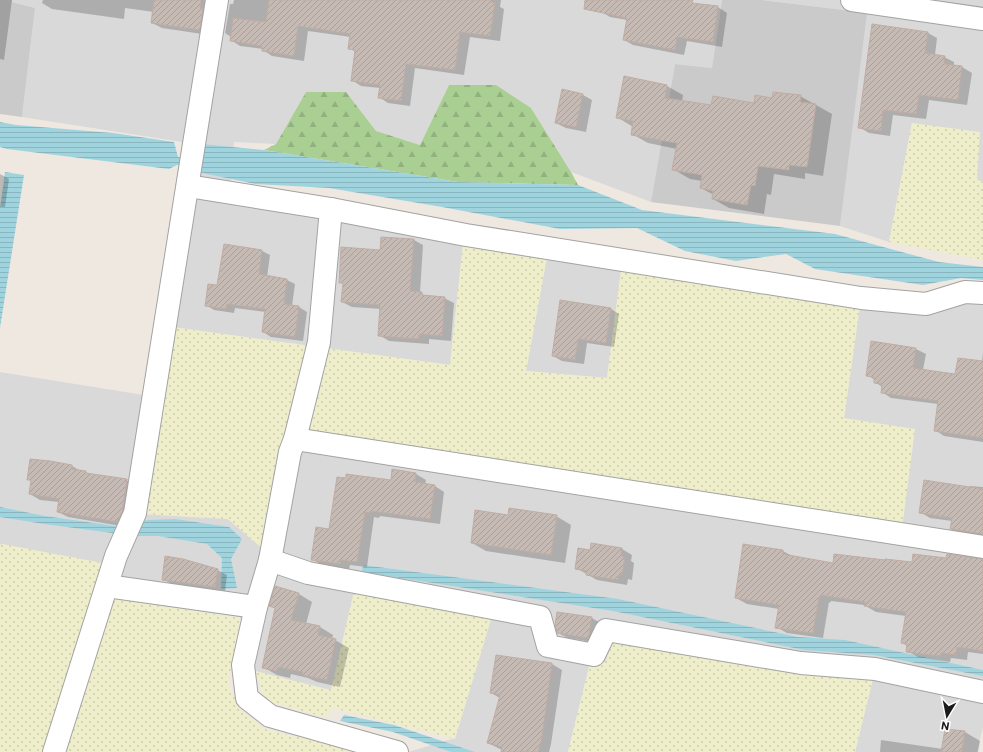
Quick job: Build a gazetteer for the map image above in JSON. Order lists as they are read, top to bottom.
{
  "north": "bottom"
}
